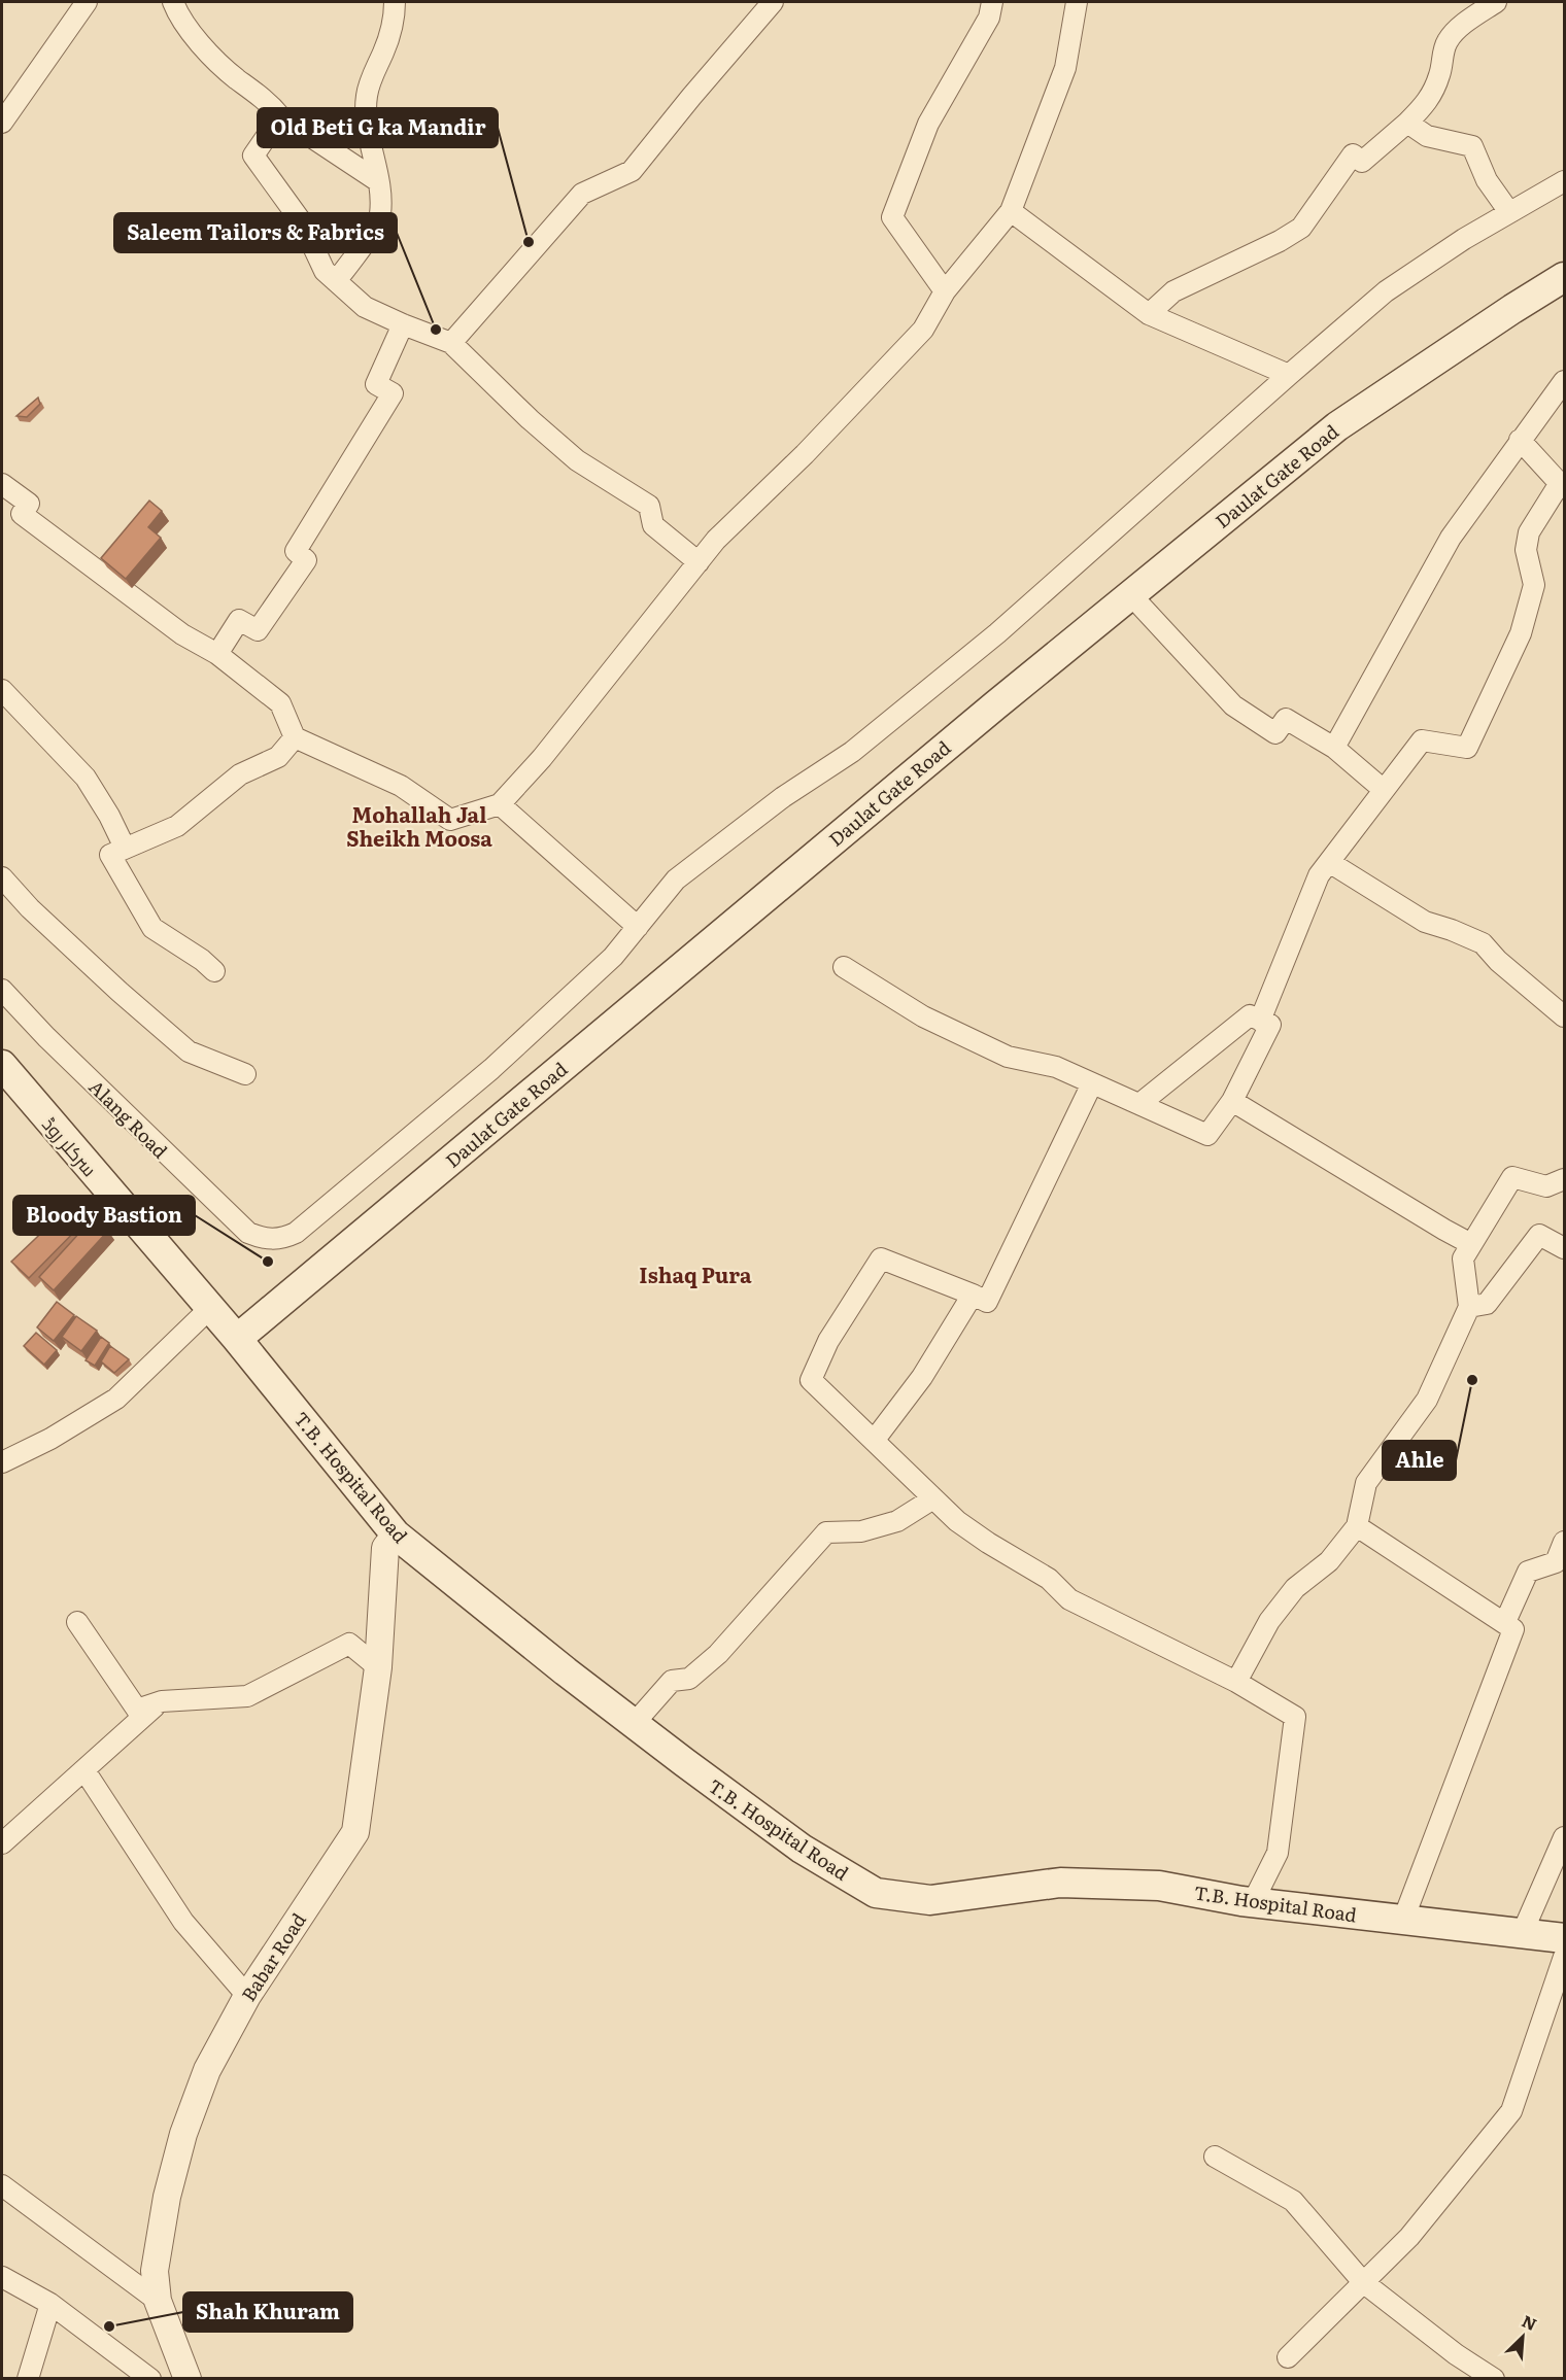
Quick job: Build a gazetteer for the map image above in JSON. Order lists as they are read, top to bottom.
{
  "streets": {
    "main road": ["Daulat Gate Road", "سرکلر روڈ", "T.B. Hospital Road"],
    "street": ["Alang Road", "Babar Road"]
  },
  "crossings": [
    ["Daulat Gate Road", "سرکلر روڈ"],
    ["Daulat Gate Road", "T.B. Hospital Road"],
    ["سرکلر روڈ", "T.B. Hospital Road"],
    ["T.B. Hospital Road", "Babar Road"]
  ],
  "districts": ["Mohallah Jal Sheikh Moosa", "Ishaq Pura"],
  "places": [
    "Old Beti G ka Mandir",
    "Saleem Tailors & Fabrics",
    "Bloody Bastion",
    "Ahle",
    "Shah Khuram"
  ],
  "north": "top right"
}
